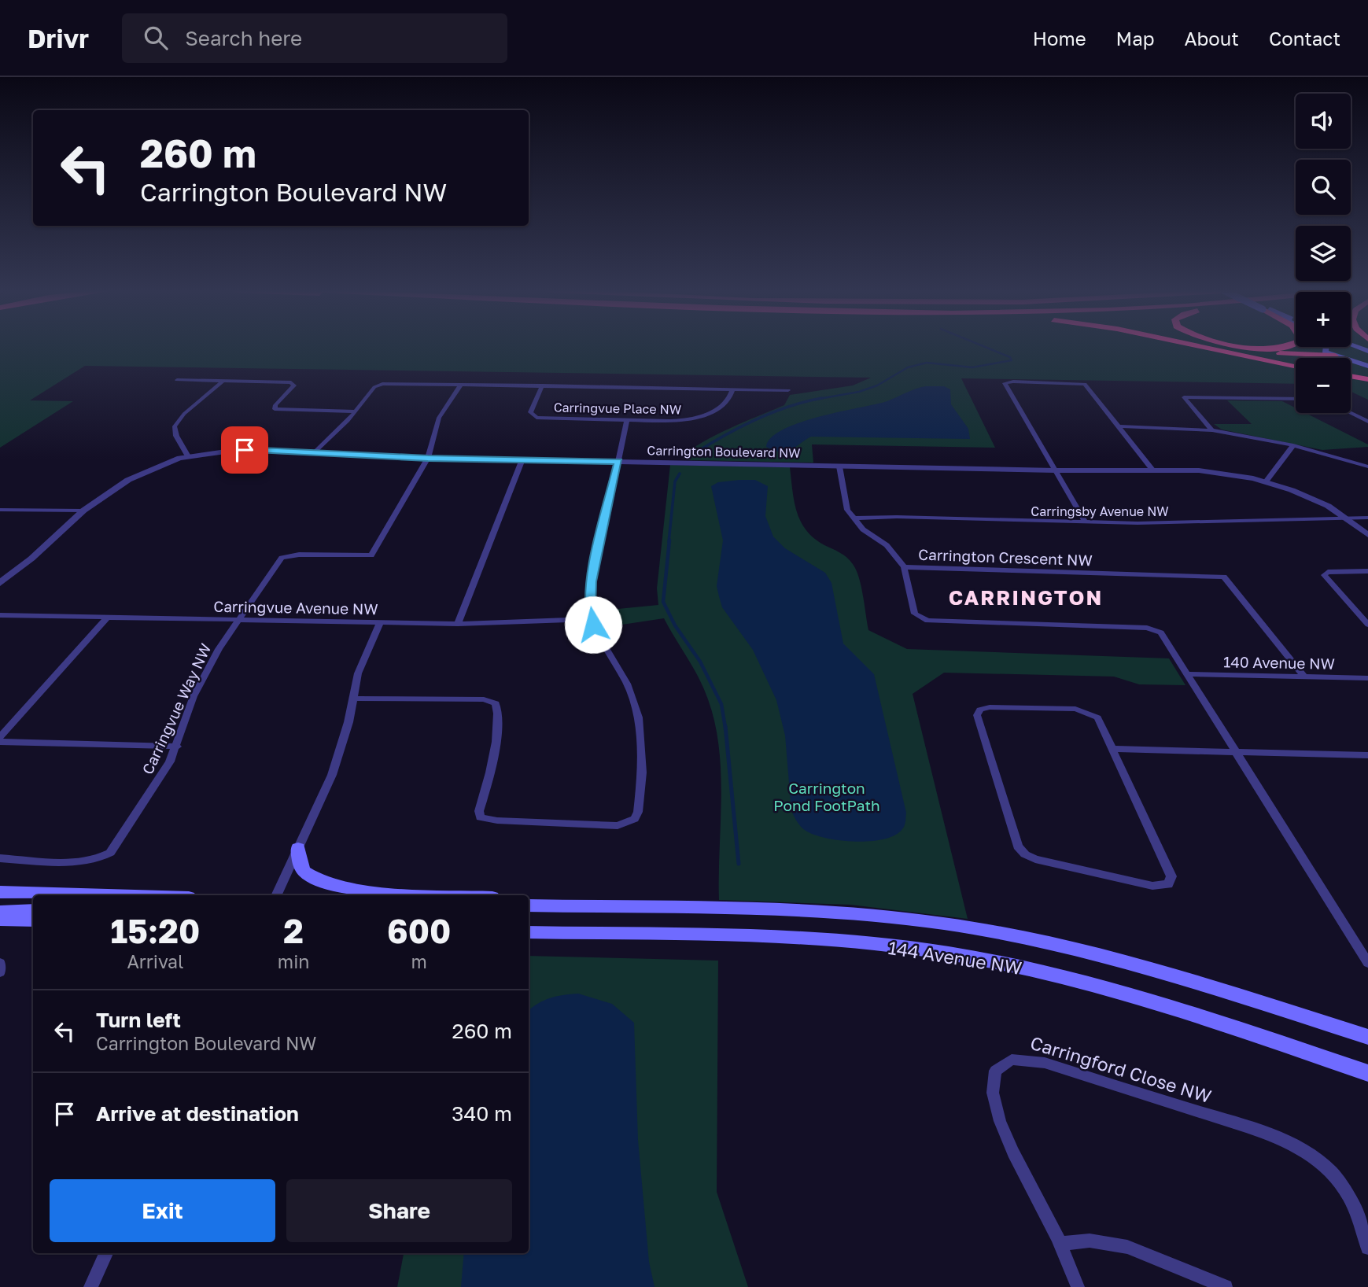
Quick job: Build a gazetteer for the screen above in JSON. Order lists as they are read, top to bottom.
{
  "streets": {
    "main road": ["144 Avenue NW"],
    "street": [
      "Carringvue Place NW",
      "Carrington Boulevard NW",
      "Carringsby Avenue NW",
      "Carrington Crescent NW",
      "Carringvue Avenue NW",
      "140 Avenue NW",
      "Carringvue Way NW",
      "Carringford Close NW"
    ]
  },
  "crossings": [
    ["Carringvue Place NW", "Carrington Boulevard NW"],
    ["Carrington Boulevard NW", "Carringsby Avenue NW"],
    ["Carrington Boulevard NW", "Carringvue Way NW"],
    ["Carrington Crescent NW", "140 Avenue NW"],
    ["Carringvue Avenue NW", "Carringvue Way NW"]
  ],
  "districts": ["CARRINGTON"],
  "parks": ["Carrington Pond FootPath"],
  "page": {
    "header": "Drivr",
    "search": "Search here",
    "nav": [
      "Home",
      "Map",
      "About",
      "Contact"
    ],
    "map_buttons": ["+", "−"],
    "turn": ["260 m", "Carrington Boulevard NW"],
    "eta": [
      "15:20",
      "Arrival",
      "2",
      "min",
      "600",
      "m"
    ],
    "list": [
      {
        "name": "Turn left",
        "note": "Carrington Boulevard NW",
        "value": "260 m"
      },
      {
        "name": "Arrive at destination",
        "value": "340 m"
      }
    ],
    "buttons": ["Exit", "Share"]
  }
}
